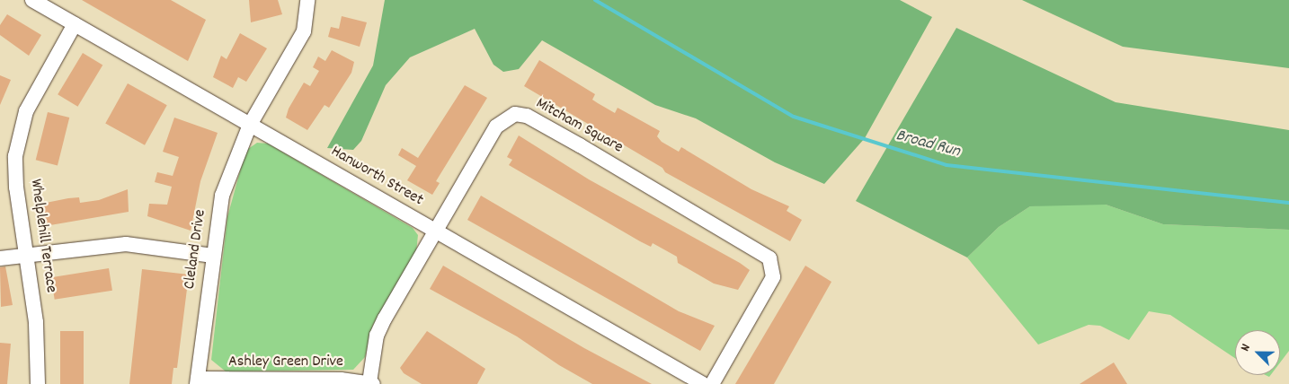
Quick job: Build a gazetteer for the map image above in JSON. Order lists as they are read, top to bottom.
{
  "streets": {
    "street": [
      "Mitcham Square",
      "Hanworth Street",
      "Whelplehill Terrace",
      "Cleland Drive",
      "Ashley Green Drive"
    ]
  },
  "crossings": [
    ["Mitcham Square", "Hanworth Street"],
    ["Mitcham Square", "Ashley Green Drive"],
    ["Hanworth Street", "Whelplehill Terrace"],
    ["Hanworth Street", "Cleland Drive"],
    ["Cleland Drive", "Ashley Green Drive"]
  ],
  "water": ["Broad Run"],
  "north": "top left"
}
